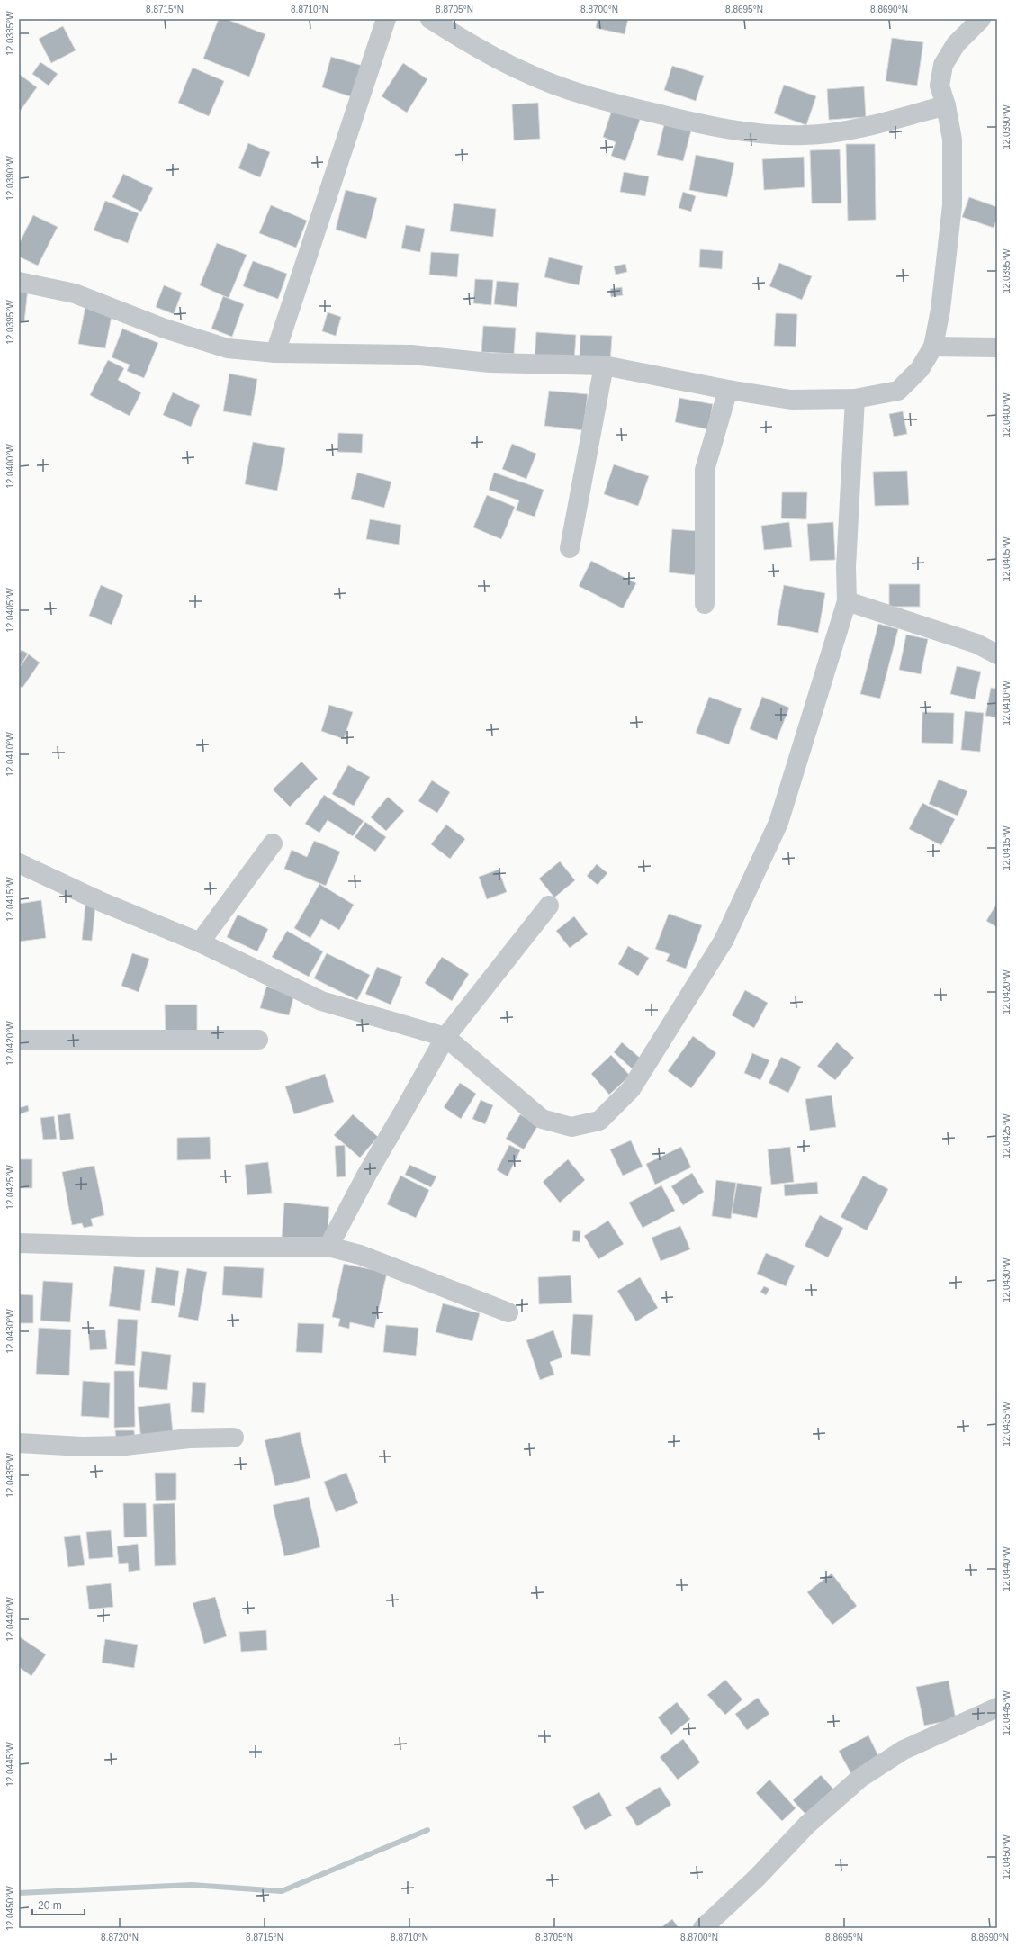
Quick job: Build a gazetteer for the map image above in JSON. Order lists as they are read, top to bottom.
{
  "scale_bar": "20 m",
  "coordinates": [
    "8.8715°N",
    "8.8710°N",
    "8.8705°N",
    "8.8700°N",
    "8.8695°N",
    "8.8690°N",
    "12.0385°W",
    "12.0390°W",
    "12.0395°W",
    "12.0400°W",
    "12.0405°W",
    "12.0410°W",
    "12.0415°W",
    "12.0420°W",
    "12.0425°W",
    "12.0430°W",
    "12.0435°W",
    "12.0440°W",
    "12.0445°W",
    "12.0450°W",
    "8.8720°N"
  ]
}
